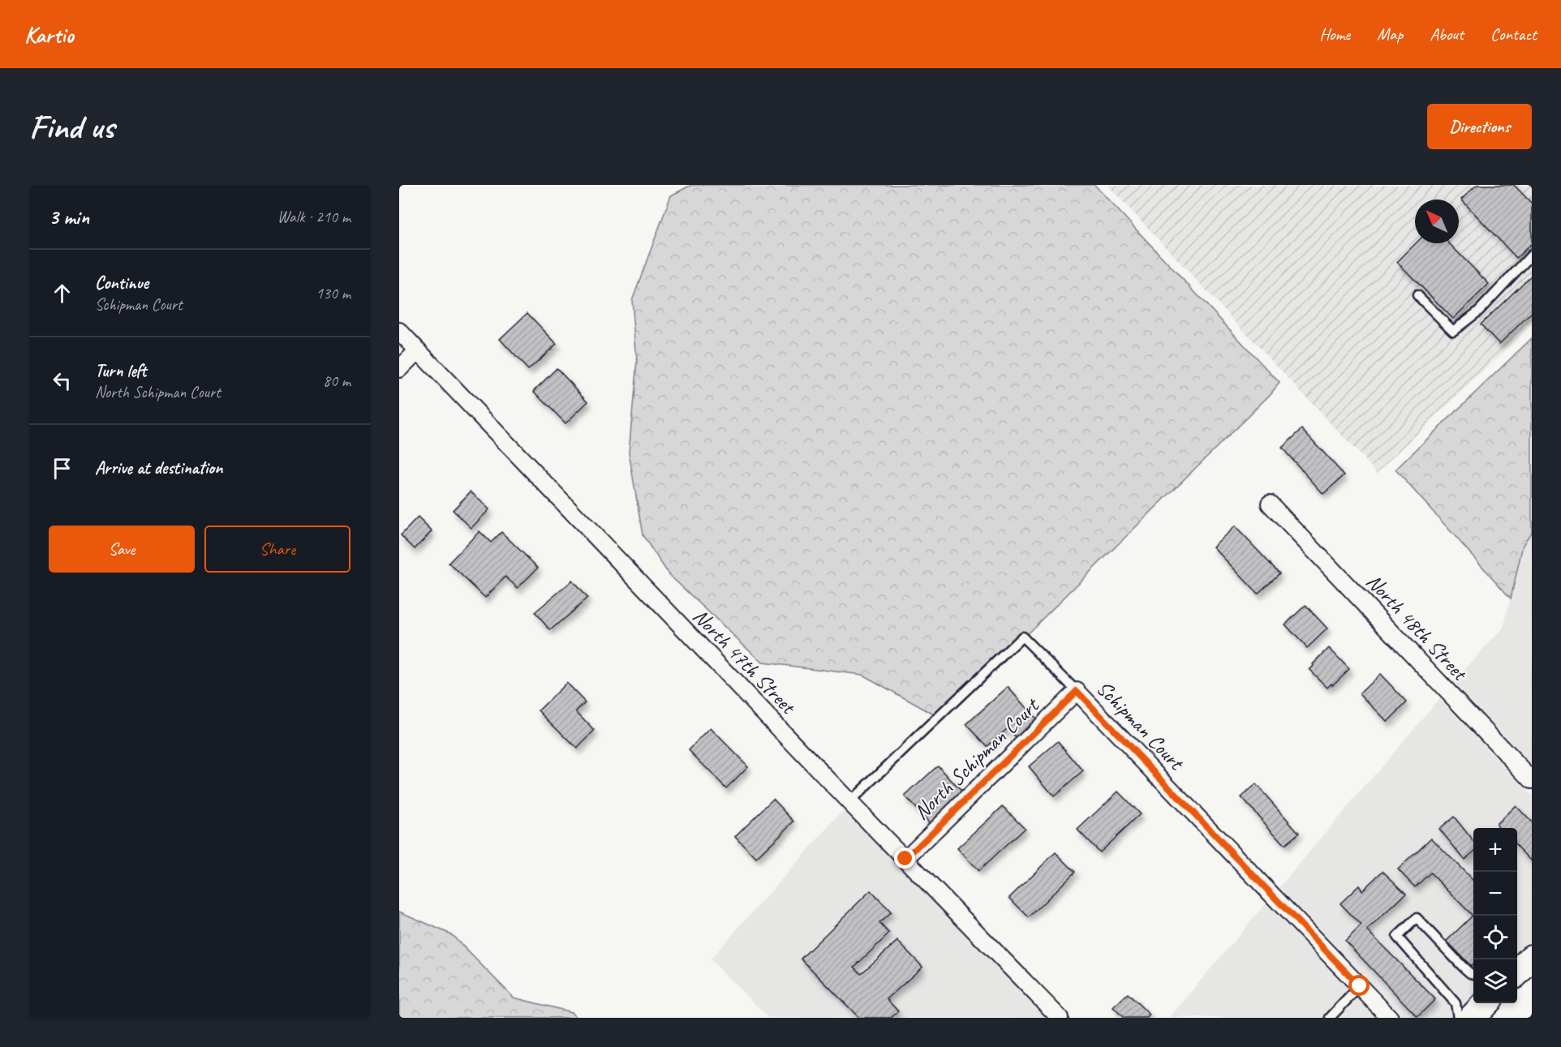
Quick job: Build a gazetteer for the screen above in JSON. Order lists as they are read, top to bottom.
{
  "streets": {
    "street": [
      "North 48th Street",
      "North 47th Street",
      "Schipman Court",
      "North Schipman Court"
    ]
  },
  "crossings": [
    ["North 47th Street", "Schipman Court"],
    ["North 47th Street", "North Schipman Court"],
    ["Schipman Court", "North Schipman Court"]
  ],
  "north": "top left",
  "page": {
    "header": "Kartio",
    "nav": [
      "Home",
      "Map",
      "About",
      "Contact"
    ],
    "buttons": [
      "Directions",
      ["Save", "Share"]
    ],
    "title": "Find us",
    "heading": ["3 min", "Walk · 210 m"],
    "list": [
      ["Continue", "Schipman Court", "130 m"],
      ["Turn left", "North Schipman Court", "80 m"],
      "Arrive at destination"
    ],
    "map_buttons": ["+", "−"]
  }
}
